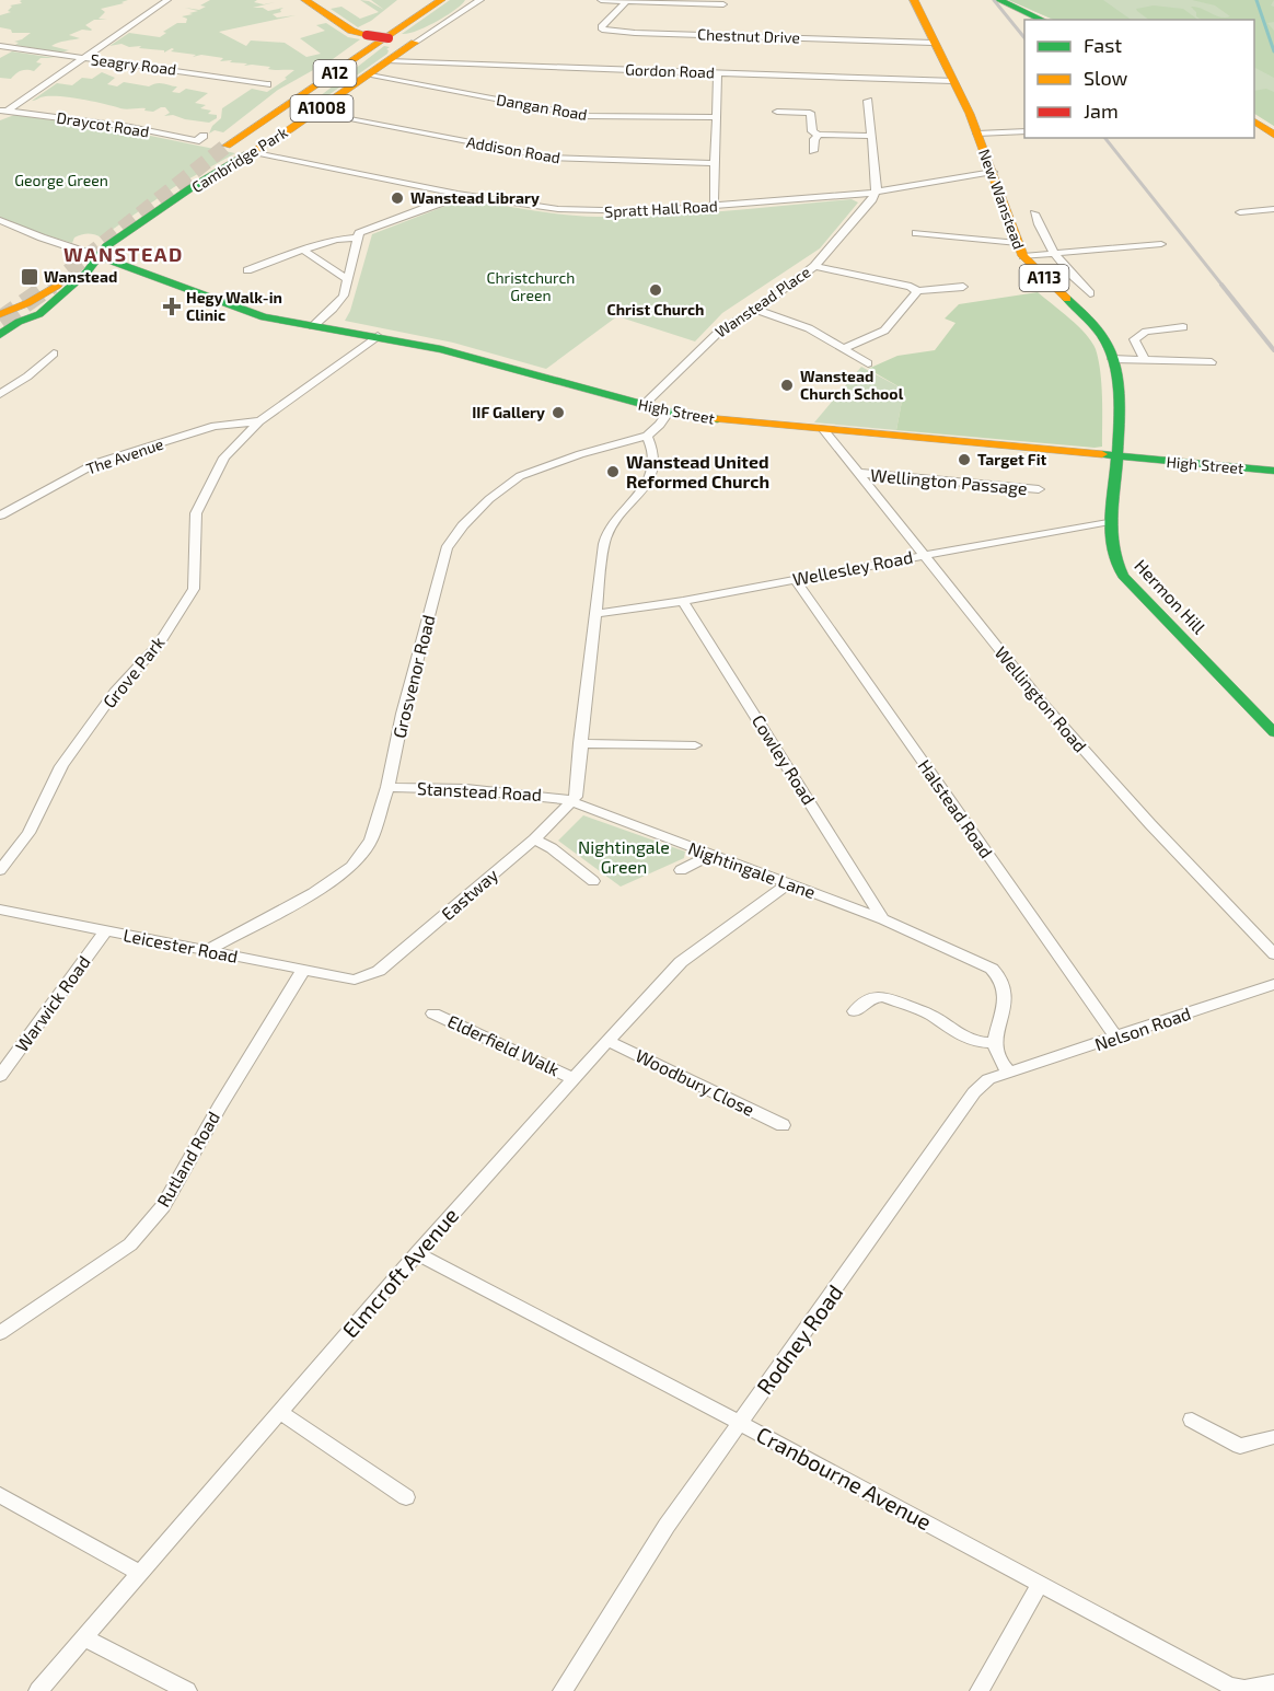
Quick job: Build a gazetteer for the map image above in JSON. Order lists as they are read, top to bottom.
{
  "streets": {
    "main road": [
      "A12",
      "A1008",
      "Cambridge Park",
      "New Wanstead",
      "A113",
      "High Street",
      "Hermon Hill"
    ],
    "street": [
      "Chestnut Drive",
      "Seagry Road",
      "Gordon Road",
      "Dangan Road",
      "Draycot Road",
      "Addison Road",
      "Spratt Hall Road",
      "Wanstead Place",
      "The Avenue",
      "Wellington Passage",
      "Wellesley Road",
      "Grove Park",
      "Grosvenor Road",
      "Wellington Road",
      "Cowley Road",
      "Stanstead Road",
      "Halstead Road",
      "Nightingale Lane",
      "Eastway",
      "Leicester Road",
      "Warwick Road",
      "Nelson Road",
      "Elderfield Walk",
      "Woodbury Close",
      "Rutland Road",
      "Elmcroft Avenue",
      "Rodney Road",
      "Cranbourne Avenue"
    ]
  },
  "crossings": [
    ["Chestnut Drive", "New Wanstead"],
    ["Gordon Road", "Cambridge Park"],
    ["Gordon Road", "New Wanstead"],
    ["A12", "Draycot Road"],
    ["Dangan Road", "Cambridge Park"],
    ["A1008", "Cambridge Park"],
    ["A1008", "High Street"],
    ["Addison Road", "Cambridge Park"],
    ["Cambridge Park", "Spratt Hall Road"],
    ["Cambridge Park", "High Street"],
    ["New Wanstead", "Spratt Hall Road"],
    ["New Wanstead", "High Street"],
    ["New Wanstead", "Hermon Hill"],
    ["Spratt Hall Road", "Wanstead Place"],
    ["Wanstead Place", "High Street"],
    ["High Street", "Hermon Hill"],
    ["High Street", "Grove Park"],
    ["High Street", "Wellington Road"],
    ["The Avenue", "Grove Park"],
    ["Wellington Passage", "Wellington Road"],
    ["Wellesley Road", "Hermon Hill"],
    ["Wellesley Road", "Wellington Road"],
    ["Wellesley Road", "Cowley Road"],
    ["Wellesley Road", "Halstead Road"],
    ["Grosvenor Road", "Stanstead Road"],
    ["Grosvenor Road", "Leicester Road"],
    ["Cowley Road", "Nightingale Lane"],
    ["Stanstead Road", "Nightingale Lane"],
    ["Stanstead Road", "Eastway"],
    ["Halstead Road", "Nelson Road"],
    ["Nightingale Lane", "Eastway"],
    ["Nightingale Lane", "Elmcroft Avenue"],
    ["Eastway", "Leicester Road"],
    ["Leicester Road", "Warwick Road"],
    ["Leicester Road", "Rutland Road"],
    ["Nelson Road", "Rodney Road"],
    ["Elderfield Walk", "Elmcroft Avenue"],
    ["Woodbury Close", "Elmcroft Avenue"],
    ["Elmcroft Avenue", "Cranbourne Avenue"],
    ["Rodney Road", "Cranbourne Avenue"]
  ],
  "districts": ["WANSTEAD"],
  "parks": ["George Green", "Christchurch Green", "Nightingale Green"],
  "places": {
    "other": [
      "Wanstead Library",
      "Christ Church",
      "Wanstead Church School",
      "IIF Gallery",
      "Target Fit",
      "Wanstead United Reformed Church"
    ],
    "transit": ["Wanstead"],
    "health": ["Hegy Walk-in Clinic"]
  },
  "legend": ["Fast", "Slow", "Jam"]
}
